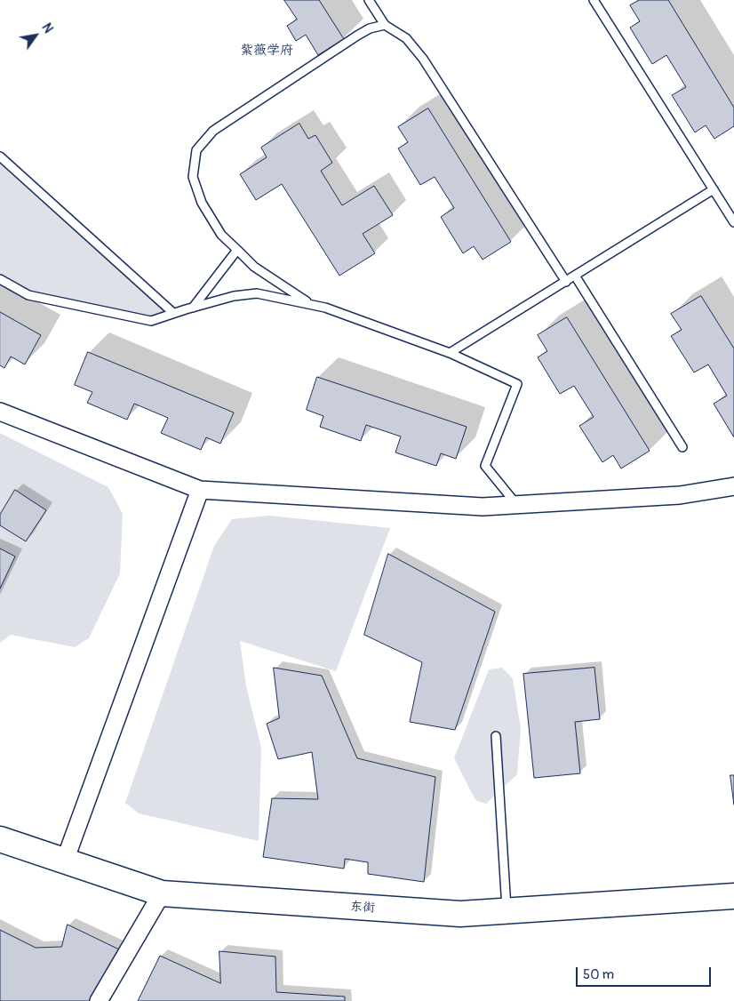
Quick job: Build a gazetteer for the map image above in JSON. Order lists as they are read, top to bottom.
{
  "streets": {
    "main road": ["东街"]
  },
  "districts": ["紫薇学府"],
  "scale_bar": "50 m",
  "north": "top right"
}
